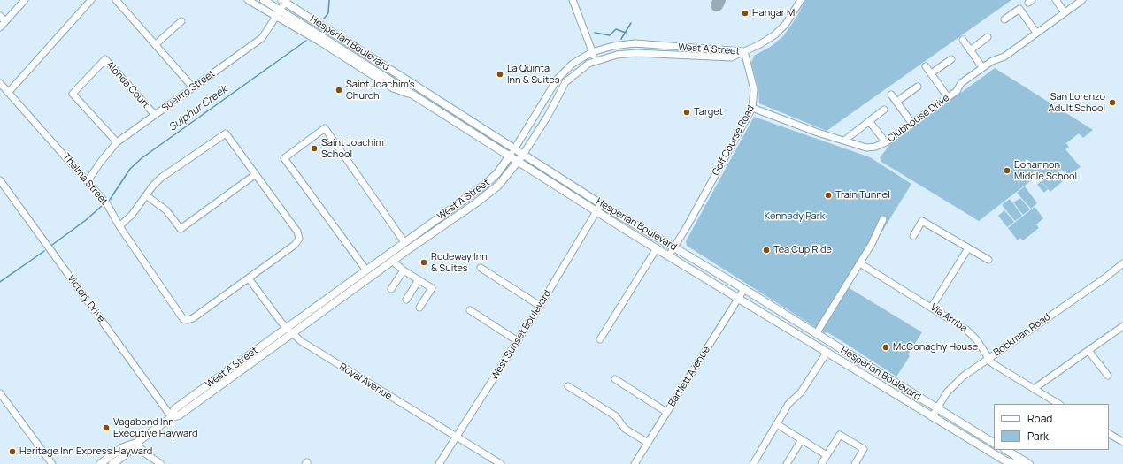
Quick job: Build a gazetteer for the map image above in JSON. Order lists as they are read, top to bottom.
{
  "streets": {
    "main road": ["Hesperian Boulevard", "West A Street"],
    "street": [
      "Alonda Court",
      "Sueirro Street",
      "Clubhouse Drive",
      "Golf Course Road",
      "Thelma Street",
      "Victory Drive",
      "Via Arriba",
      "West Sunset Boulevard",
      "Bockman Road",
      "Bartlett Avenue",
      "Royal Avenue"
    ]
  },
  "crossings": [
    ["Hesperian Boulevard", "West A Street"],
    ["Hesperian Boulevard", "Sueirro Street"],
    ["Hesperian Boulevard", "Golf Course Road"],
    ["Hesperian Boulevard", "West Sunset Boulevard"],
    ["Hesperian Boulevard", "Bockman Road"],
    ["Hesperian Boulevard", "Bartlett Avenue"],
    ["West A Street", "Golf Course Road"],
    ["West A Street", "Victory Drive"],
    ["West A Street", "Royal Avenue"],
    ["Alonda Court", "Sueirro Street"],
    ["Sueirro Street", "Thelma Street"],
    ["Clubhouse Drive", "Golf Course Road"],
    ["Thelma Street", "Royal Avenue"],
    ["Via Arriba", "Bockman Road"],
    ["West Sunset Boulevard", "Royal Avenue"]
  ],
  "water": ["Sulphur Creek"],
  "parks": ["Kennedy Park"],
  "places": [
    "Hangar M",
    "La Quinta Inn & Suites",
    "Saint Joachim's Church",
    "San Lorenzo Adult School",
    "Target",
    "Saint Joachim School",
    "Bohannon Middle School",
    "Train Tunnel",
    "Tea Cup Ride",
    "Rodeway Inn & Suites",
    "McConaghy House",
    "Vagabond Inn Executive Hayward",
    "Heritage Inn Express Hayward"
  ],
  "legend": ["Road", "Park"]
}
